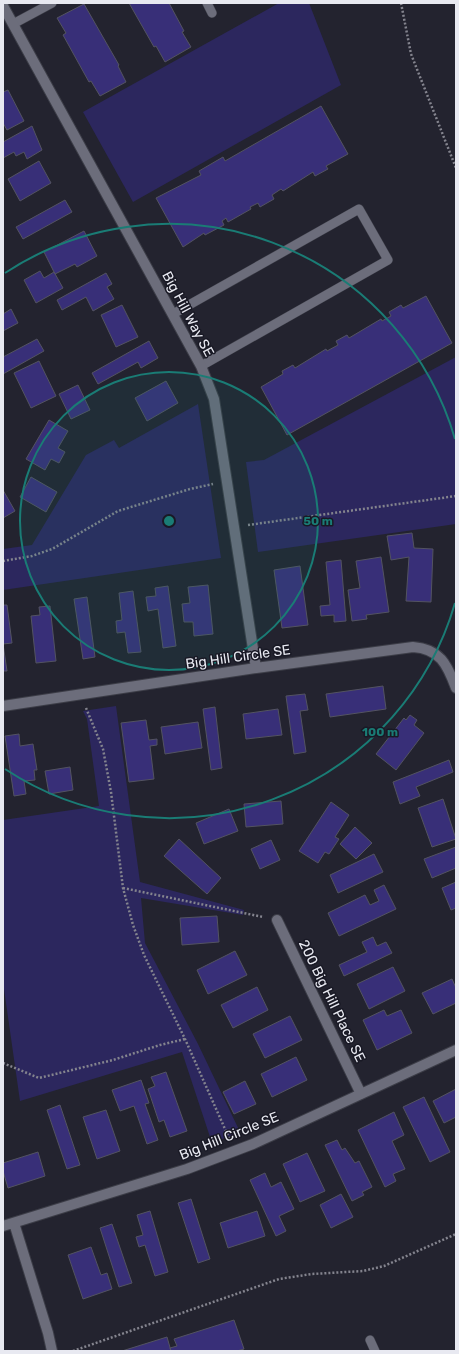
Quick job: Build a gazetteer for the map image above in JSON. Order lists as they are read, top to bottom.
{
  "streets": {
    "street": ["Big Hill Way SE", "Big Hill Circle SE", "200 Big Hill Place SE"]
  },
  "crossings": [
    ["Big Hill Way SE", "Big Hill Circle SE"],
    ["Big Hill Circle SE", "200 Big Hill Place SE"]
  ],
  "rings": ["50 m", "100 m"]
}
